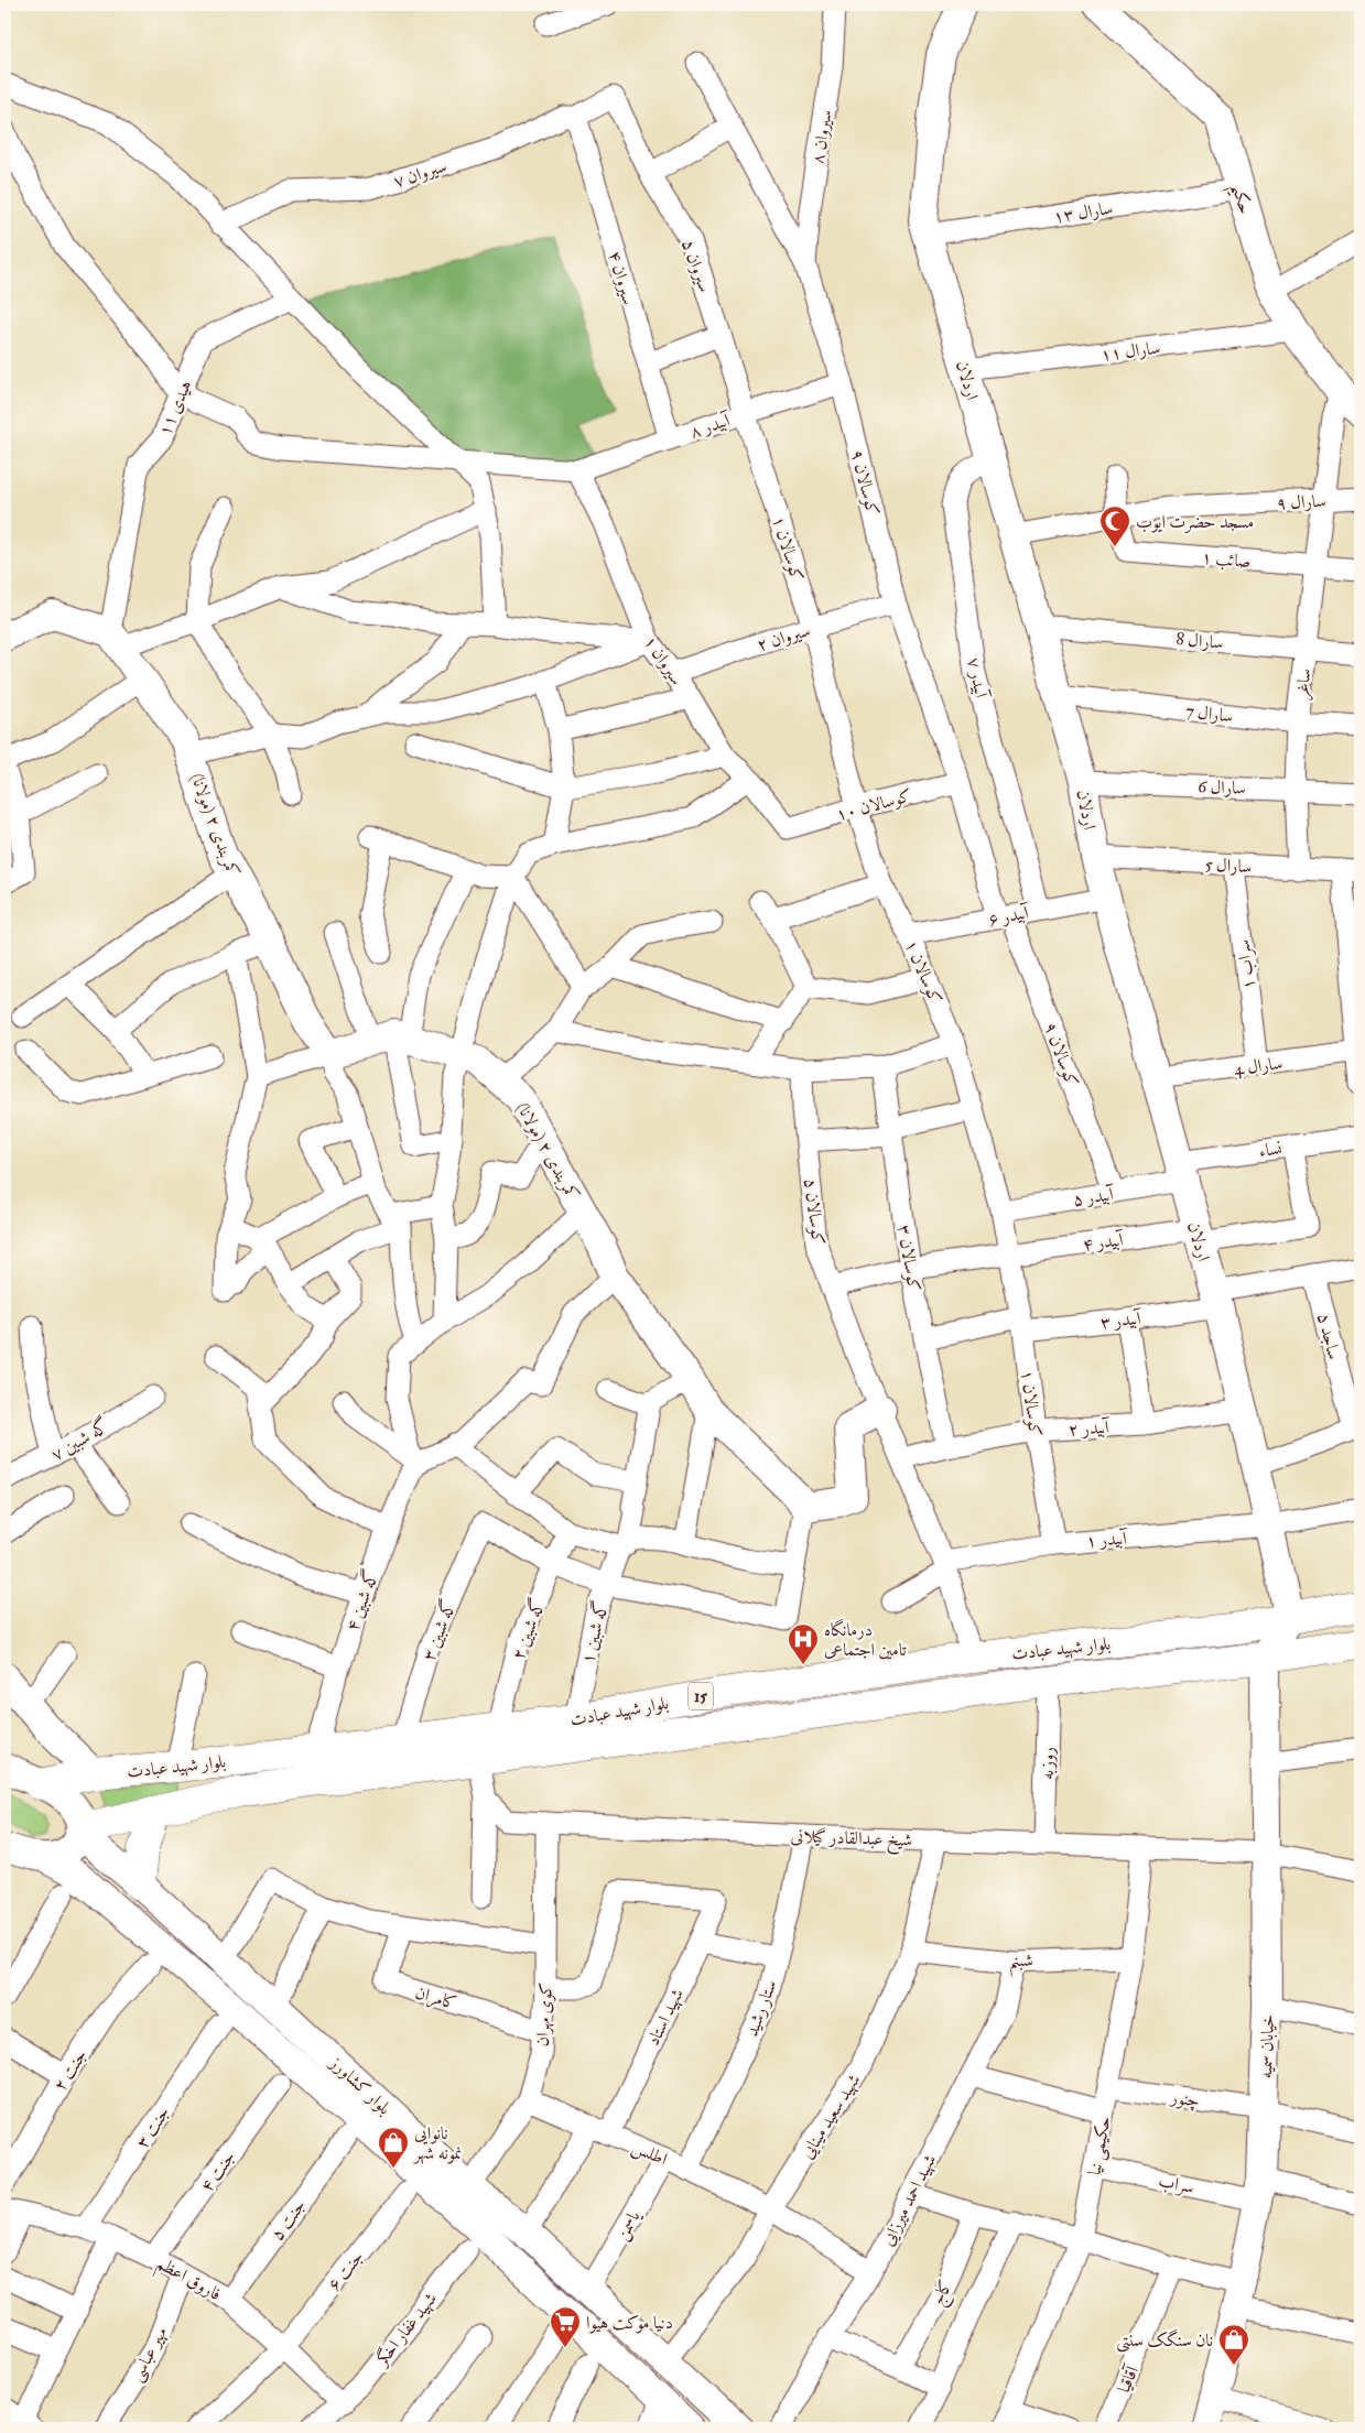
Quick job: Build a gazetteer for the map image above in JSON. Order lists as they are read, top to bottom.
{
  "streets": {
    "main road": ["بلوار شهید عبادت", "15"],
    "street": [
      "سیروان ۸",
      "سیروان ۷",
      "حکیم",
      "سارال ۱۳",
      "سیروان ۵",
      "سیروان ۴",
      "سارال ۱۱",
      "اردلان",
      "هیدی ۱۱",
      "آبیدر ۸",
      "کوسالان ۹",
      "سارال ۹",
      "کوسالان ۱",
      "صائب ۱",
      "سیروان ۲",
      "سارال 8",
      "سیروان ۱",
      "آبیدر ۷",
      "ساغر",
      "سارال 7",
      "سارال 6",
      "کوسالان ۱۰",
      "کمربندی ۲ (مولانا)",
      "سارال 5",
      "آبیدر ۶",
      "سراب ۱",
      "سارال 4",
      "نساء",
      "آبیدر ۵",
      "کوسالان ۵",
      "آبیدر ۴",
      "کوسالان ۳",
      "آبیدر ۳",
      "ساجد ۵",
      "آبیدر ۲",
      "گه شبین ۷",
      "آبیدر ۱",
      "گه شبین ۴",
      "گه شبین ۲",
      "گه شبین ۳",
      "گه شبین ۱",
      "روزبه",
      "شیخ عبدالقادر گیلانی",
      "شبنم",
      "کامران",
      "ستار رشید",
      "کوی مهران",
      "شهید استاد",
      "خیابان سمیه",
      "جنت ۲",
      "بلوار کشاورز",
      "چنور",
      "شهید سعید مینایی",
      "جنت ۳",
      "حکیمی نیا",
      "اطلس",
      "جنت ۴",
      "سراب",
      "شهید احمد میرزایی",
      "جنت ۵",
      "یاسمن",
      "جنت ۶",
      "فاروق اعظم",
      "کاج",
      "شهید غفار اخگر",
      "مهیر عباسی",
      "آقاقیا"
    ]
  },
  "crossings": [
    ["سیروان ۸", "کوسالان ۹"],
    ["سیروان ۷", "سیروان ۵"],
    ["سیروان ۷", "سیروان ۴"],
    ["حکیم", "سارال ۱۳"],
    ["حکیم", "سارال ۱۱"],
    ["حکیم", "ساغر"],
    ["سارال ۱۳", "اردلان"],
    ["سیروان ۵", "آبیدر ۸"],
    ["سیروان ۵", "کوسالان ۱"],
    ["سیروان ۴", "آبیدر ۸"],
    ["سارال ۱۱", "اردلان"],
    ["اردلان", "سارال ۹"],
    ["اردلان", "سارال 8"],
    ["اردلان", "آبیدر ۷"],
    ["اردلان", "سارال 7"],
    ["اردلان", "سارال 6"],
    ["اردلان", "سارال 5"],
    ["اردلان", "آبیدر ۶"],
    ["اردلان", "سارال 4"],
    ["اردلان", "نساء"],
    ["اردلان", "آبیدر ۵"],
    ["اردلان", "آبیدر ۴"],
    ["اردلان", "آبیدر ۳"],
    ["اردلان", "آبیدر ۲"],
    ["اردلان", "آبیدر ۱"],
    ["اردلان", "بلوار شهید عبادت"],
    ["هیدی ۱۱", "کمربندی ۲ (مولانا)"],
    ["آبیدر ۸", "کوسالان ۹"],
    ["آبیدر ۸", "کوسالان ۱"],
    ["آبیدر ۸", "سیروان ۱"],
    ["کوسالان ۹", "سیروان ۲"],
    ["کوسالان ۹", "کوسالان ۱۰"],
    ["کوسالان ۹", "آبیدر ۶"],
    ["کوسالان ۹", "آبیدر ۵"],
    ["سارال ۹", "صائب ۱"],
    ["سارال ۹", "ساغر"],
    ["کوسالان ۱", "سیروان ۲"],
    ["کوسالان ۱", "کوسالان ۱۰"],
    ["کوسالان ۱", "آبیدر ۶"],
    ["کوسالان ۱", "آبیدر ۵"],
    ["کوسالان ۱", "آبیدر ۴"],
    ["کوسالان ۱", "آبیدر ۳"],
    ["کوسالان ۱", "آبیدر ۲"],
    ["کوسالان ۱", "آبیدر ۱"],
    ["صائب ۱", "ساغر"],
    ["سیروان ۲", "سیروان ۱"],
    ["سارال 8", "ساغر"],
    ["سیروان ۱", "کوسالان ۱۰"],
    ["آبیدر ۷", "آبیدر ۶"],
    ["ساغر", "سارال 7"],
    ["ساغر", "سارال 6"],
    ["ساغر", "سارال 5"],
    ["سارال 5", "سراب ۱"],
    ["سراب ۱", "سارال 4"],
    ["نساء", "آبیدر ۵"],
    ["نساء", "آبیدر ۴"],
    ["کوسالان ۵", "آبیدر ۴"],
    ["کوسالان ۵", "آبیدر ۲"],
    ["کوسالان ۵", "آبیدر ۱"],
    ["کوسالان ۵", "بلوار شهید عبادت"],
    ["آبیدر ۴", "کوسالان ۳"],
    ["کوسالان ۳", "آبیدر ۳"],
    ["کوسالان ۳", "آبیدر ۲"],
    ["آبیدر ۳", "ساجد ۵"],
    ["گه شبین ۴", "بلوار شهید عبادت"],
    ["گه شبین ۲", "گه شبین ۳"],
    ["گه شبین ۲", "بلوار شهید عبادت"],
    ["گه شبین ۳", "بلوار شهید عبادت"],
    ["گه شبین ۱", "بلوار شهید عبادت"],
    ["بلوار شهید عبادت", "روزبه"],
    ["بلوار شهید عبادت", "خیابان سمیه"],
    ["بلوار شهید عبادت", "بلوار کشاورز"],
    ["روزبه", "شیخ عبدالقادر گیلانی"],
    ["شیخ عبدالقادر گیلانی", "ستار رشید"],
    ["شیخ عبدالقادر گیلانی", "کوی مهران"],
    ["شیخ عبدالقادر گیلانی", "خیابان سمیه"],
    ["شیخ عبدالقادر گیلانی", "شهید سعید مینایی"],
    ["شیخ عبدالقادر گیلانی", "حکیمی نیا"],
    ["شبنم", "شهید سعید مینایی"],
    ["شبنم", "حکیمی نیا"],
    ["شبنم", "شهید احمد میرزایی"],
    ["کامران", "کوی مهران"],
    ["ستار رشید", "اطلس"],
    ["کوی مهران", "شهید استاد"],
    ["کوی مهران", "بلوار کشاورز"],
    ["کوی مهران", "اطلس"],
    ["شهید استاد", "بلوار کشاورز"],
    ["شهید استاد", "اطلس"],
    ["خیابان سمیه", "چنور"],
    ["خیابان سمیه", "سراب"],
    ["بلوار کشاورز", "شهید سعید مینایی"],
    ["بلوار کشاورز", "یاسمن"],
    ["چنور", "حکیمی نیا"],
    ["شهید سعید مینایی", "اطلس"],
    ["جنت ۳", "فاروق اعظم"],
    ["حکیمی نیا", "سراب"],
    ["اطلس", "شهید احمد میرزایی"],
    ["اطلس", "یاسمن"],
    ["جنت ۴", "فاروق اعظم"],
    ["جنت ۵", "فاروق اعظم"],
    ["جنت ۶", "فاروق اعظم"],
    ["فاروق اعظم", "شهید غفار اخگر"],
    ["فاروق اعظم", "مهیر عباسی"]
  ],
  "places": {
    "mosque": ["مسجد حضرت ایوب"],
    "hospital": ["درمانگاه تامین اجتماعی"],
    "shop": ["نانوایی نمونه شهر", "نان سنگک سنتی"],
    "supermarket": ["دنیا موکت هیوا"]
  }
}
